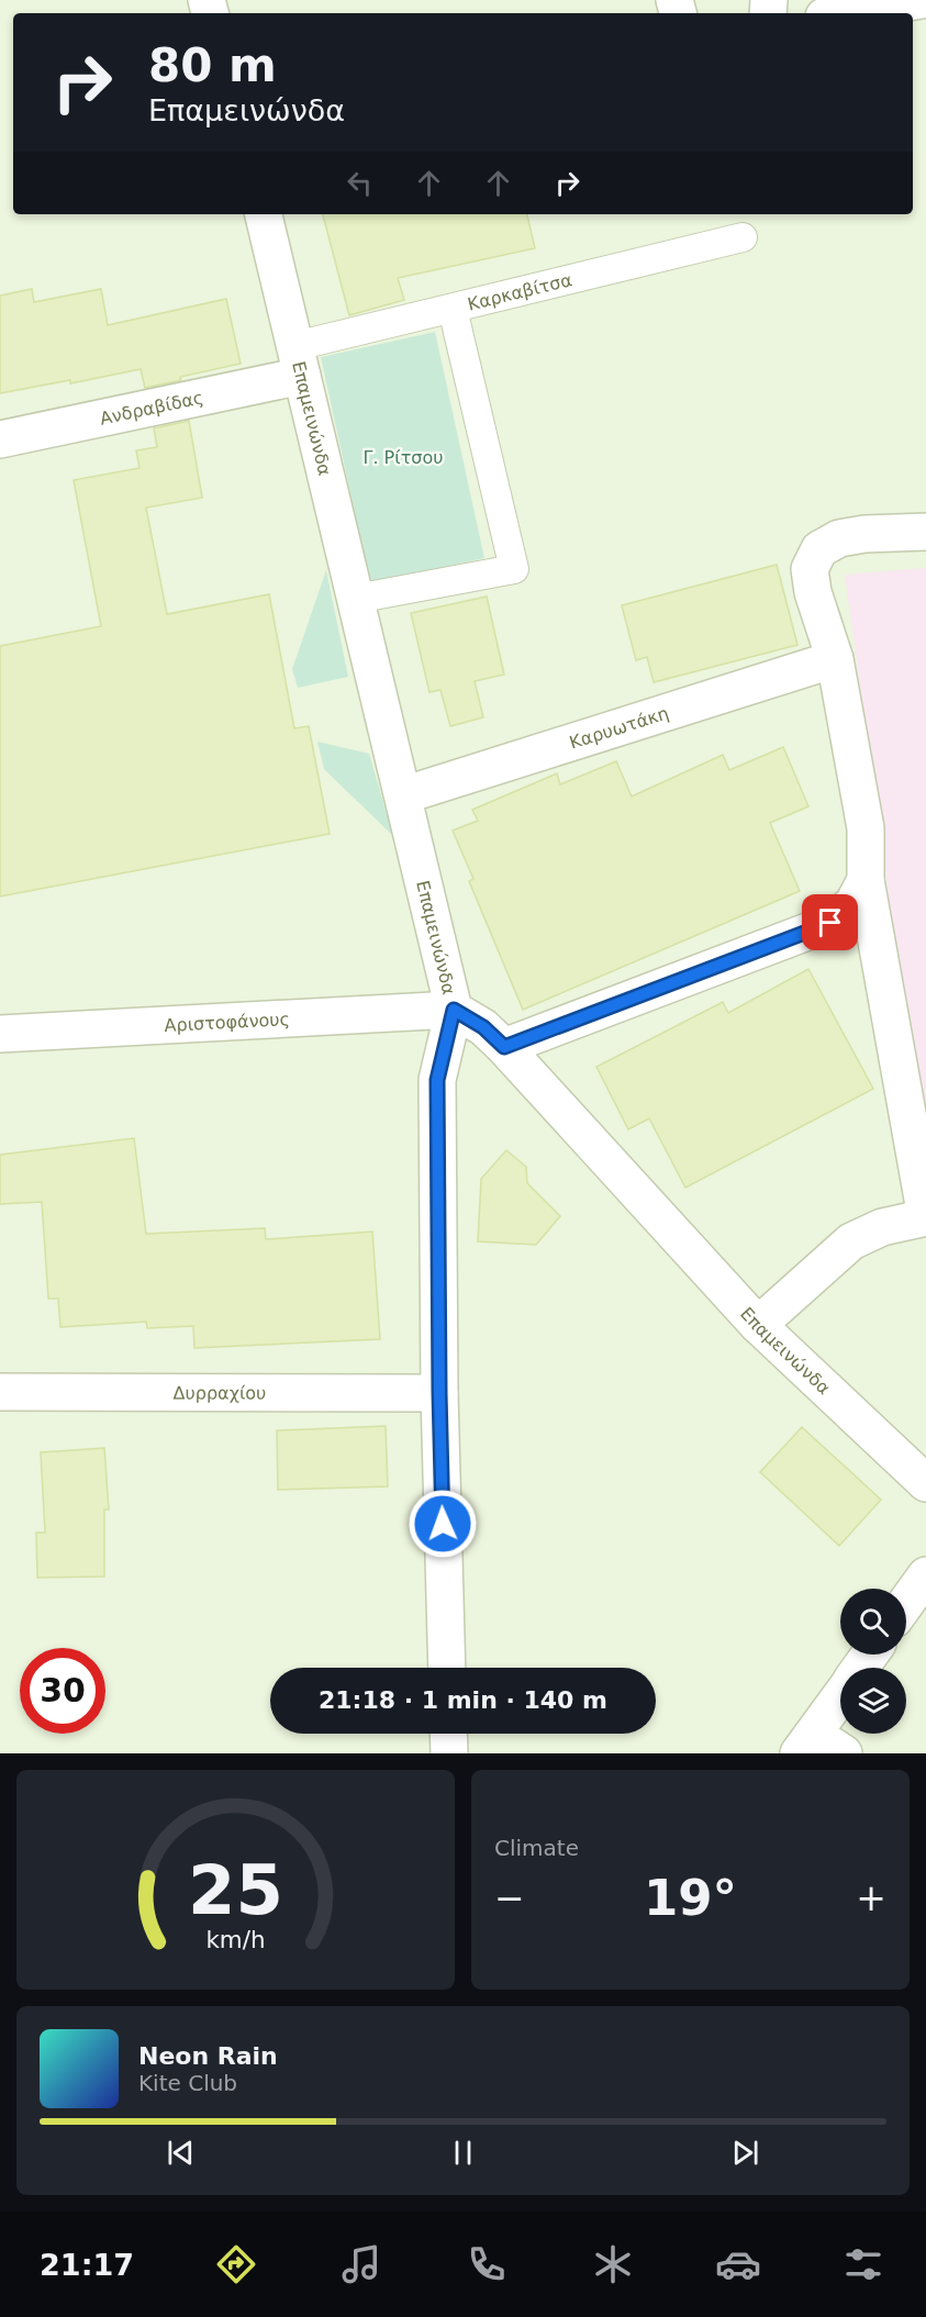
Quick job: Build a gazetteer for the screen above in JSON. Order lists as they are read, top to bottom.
{
  "streets": {
    "street": [
      "Καρκαβίτσα",
      "Ανδραβίδας",
      "Επαμεινώνδα",
      "Καρυωτάκη",
      "Αριστοφάνους",
      "Δυρραχίου"
    ]
  },
  "crossings": [
    ["Καρκαβίτσα", "Ανδραβίδας"],
    ["Καρκαβίτσα", "Επαμεινώνδα"],
    ["Ανδραβίδας", "Επαμεινώνδα"],
    ["Επαμεινώνδα", "Καρυωτάκη"],
    ["Επαμεινώνδα", "Αριστοφάνους"]
  ],
  "parks": ["Γ. Ρίτσου"],
  "page": {
    "turn": ["80 m", "Επαμεινώνδα"],
    "limit": "30",
    "trip": "21:18 · 1 min · 140 m",
    "tile": "Climate",
    "heat": ["−", "19°", "+"],
    "song": ["Neon Rain", "Kite Club"],
    "tabs": "21:17",
    "gauge": ["25", "km/h"]
  }
}
